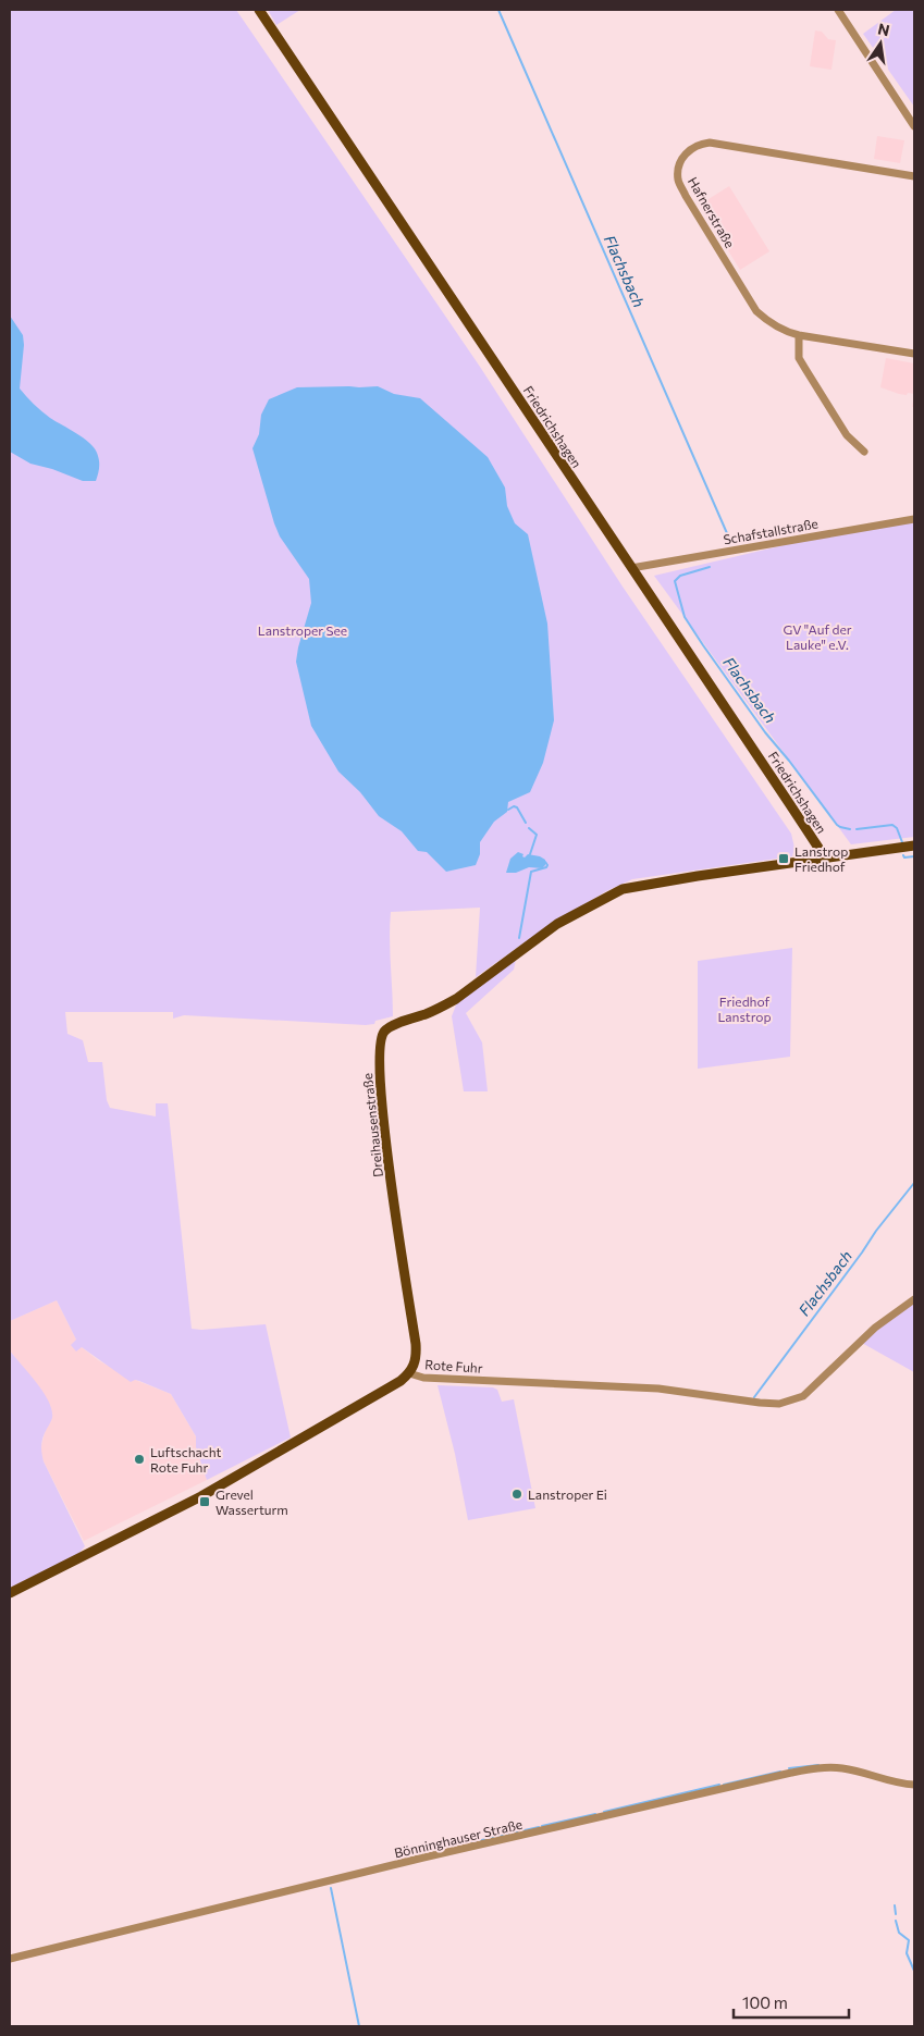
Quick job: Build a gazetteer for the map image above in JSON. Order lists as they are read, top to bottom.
{
  "streets": {
    "main road": ["Friedrichshagen", "Dreihausenstraße", "Rote Fuhr"],
    "street": ["Hafnerstraße", "Schafstallstraße", "Bönninghauser Straße"]
  },
  "crossings": [
    ["Friedrichshagen", "Schafstallstraße"],
    ["Friedrichshagen", "Dreihausenstraße"],
    ["Dreihausenstraße", "Rote Fuhr"]
  ],
  "water": ["Flachsbach"],
  "parks": ["GV \"Auf der Lauke\" e.V.", "Lanstroper See", "Friedhof Lanstrop"],
  "places": {
    "transit": ["Lanstrop Friedhof", "Grevel Wasserturm"],
    "other": ["Luftschacht Rote Fuhr", "Lanstroper Ei"]
  },
  "scale_bar": "100 m",
  "north": "top"
}
